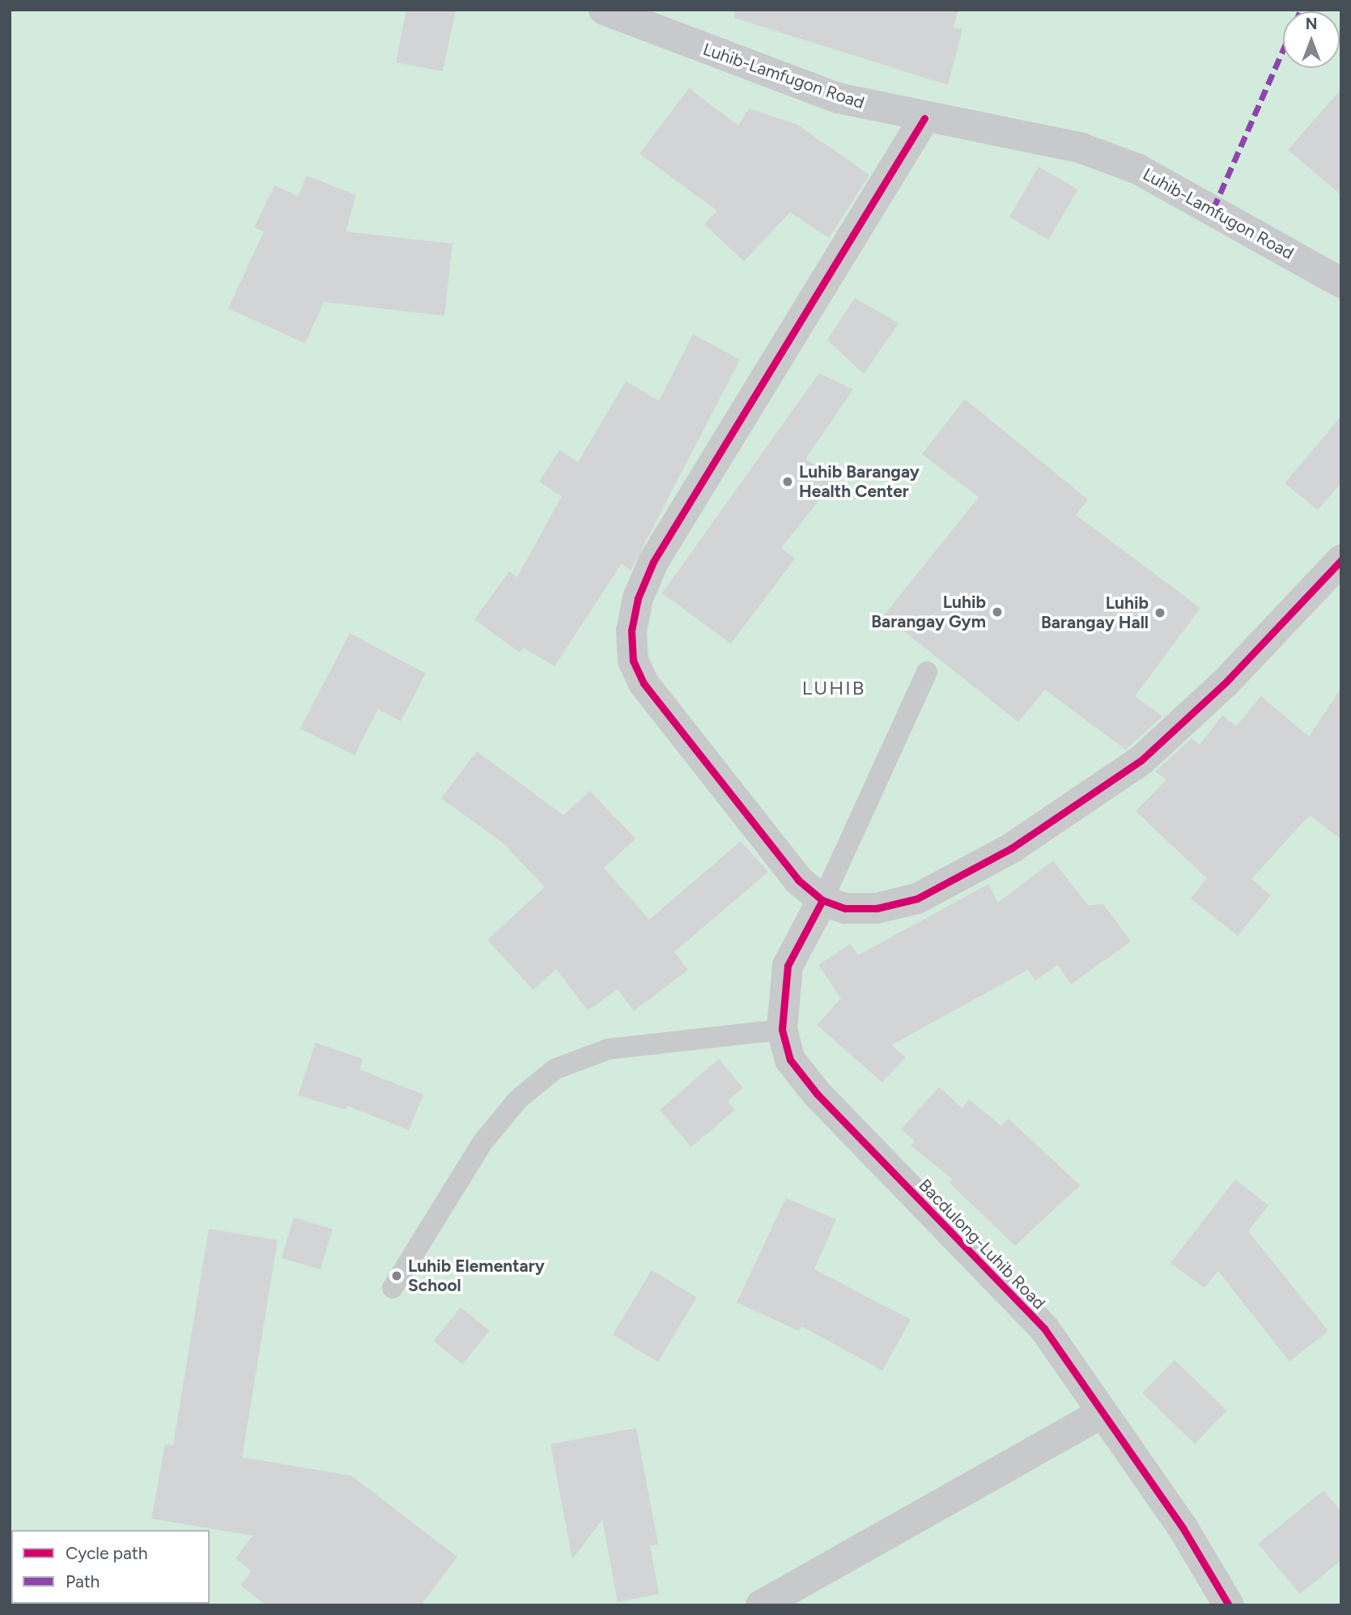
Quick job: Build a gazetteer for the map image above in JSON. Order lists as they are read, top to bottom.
{
  "streets": {
    "street": ["Luhib-Lamfugon Road", "Bacdulong-Luhib Road"]
  },
  "districts": ["LUHIB"],
  "places": [
    "Luhib Barangay Health Center",
    "Luhib Barangay Gym",
    "Luhib Barangay Hall",
    "Luhib Elementary School"
  ],
  "legend": ["Cycle path", "Path"],
  "north": "top"
}
